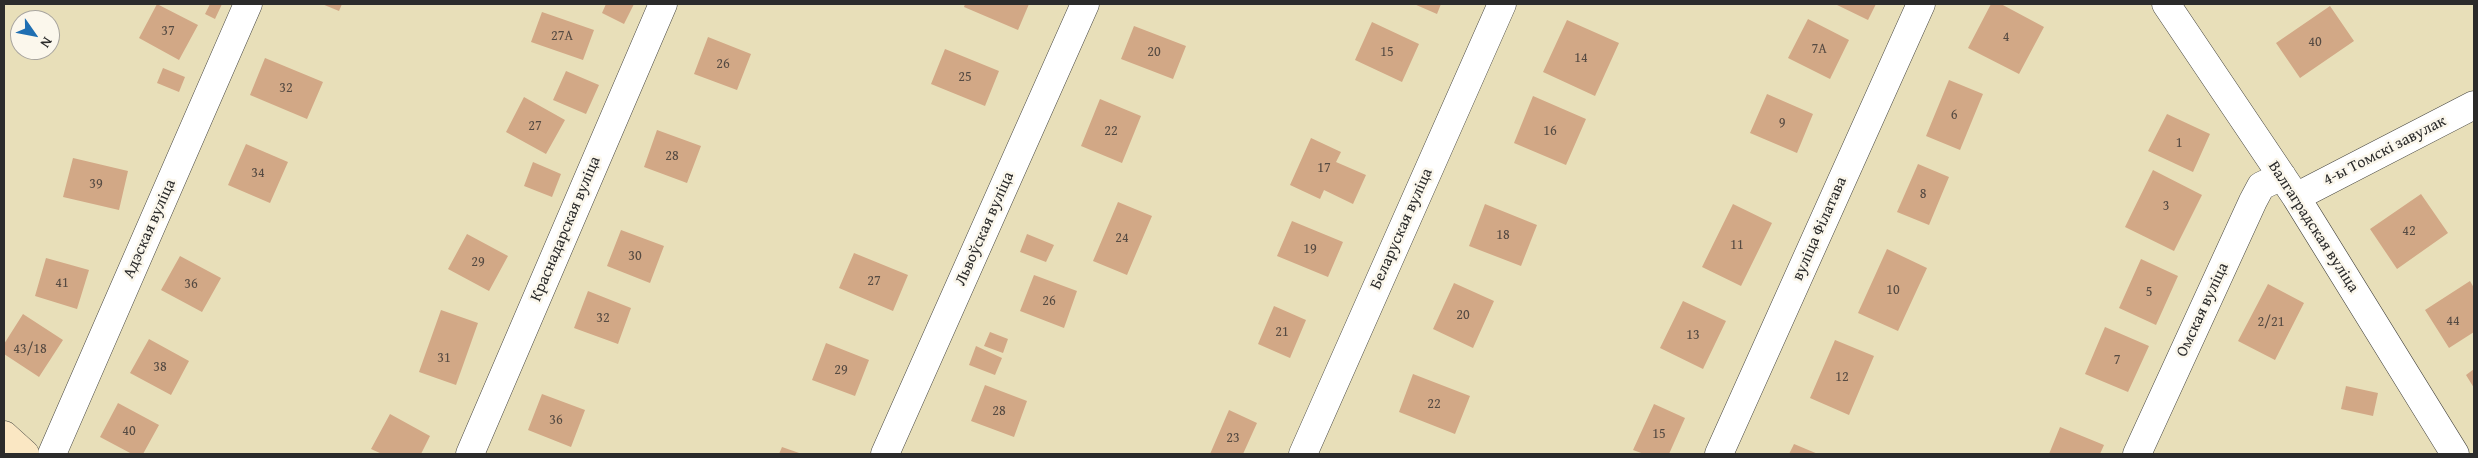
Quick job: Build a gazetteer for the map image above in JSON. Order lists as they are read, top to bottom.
{
  "streets": {
    "street": [
      "4-ы Томскі завулак",
      "Валгаградская вуліца",
      "Адэская вуліца",
      "Краснадарская вуліца",
      "Львоўская вуліца",
      "Беларуская вуліца",
      "вуліца Філатава",
      "Омская вуліца"
    ]
  },
  "crossings": [
    ["4-ы Томскі завулак", "Валгаградская вуліца"],
    ["4-ы Томскі завулак", "Омская вуліца"],
    ["Валгаградская вуліца", "Омская вуліца"]
  ],
  "house_numbers": [
    "37",
    "27А",
    "4",
    "40",
    "7А",
    "20",
    "15",
    "14",
    "26",
    "25",
    "32",
    "6",
    "9",
    "27",
    "22",
    "16",
    "1",
    "28",
    "17",
    "34",
    "39",
    "8",
    "3",
    "42",
    "18",
    "24",
    "11",
    "19",
    "30",
    "29",
    "27",
    "41",
    "36",
    "10",
    "5",
    "26",
    "20",
    "32",
    "44",
    "2/21",
    "21",
    "13",
    "43/18",
    "31",
    "7",
    "38",
    "29",
    "12",
    "22",
    "28",
    "36",
    "40",
    "15",
    "23"
  ],
  "north": "bottom right"
}
